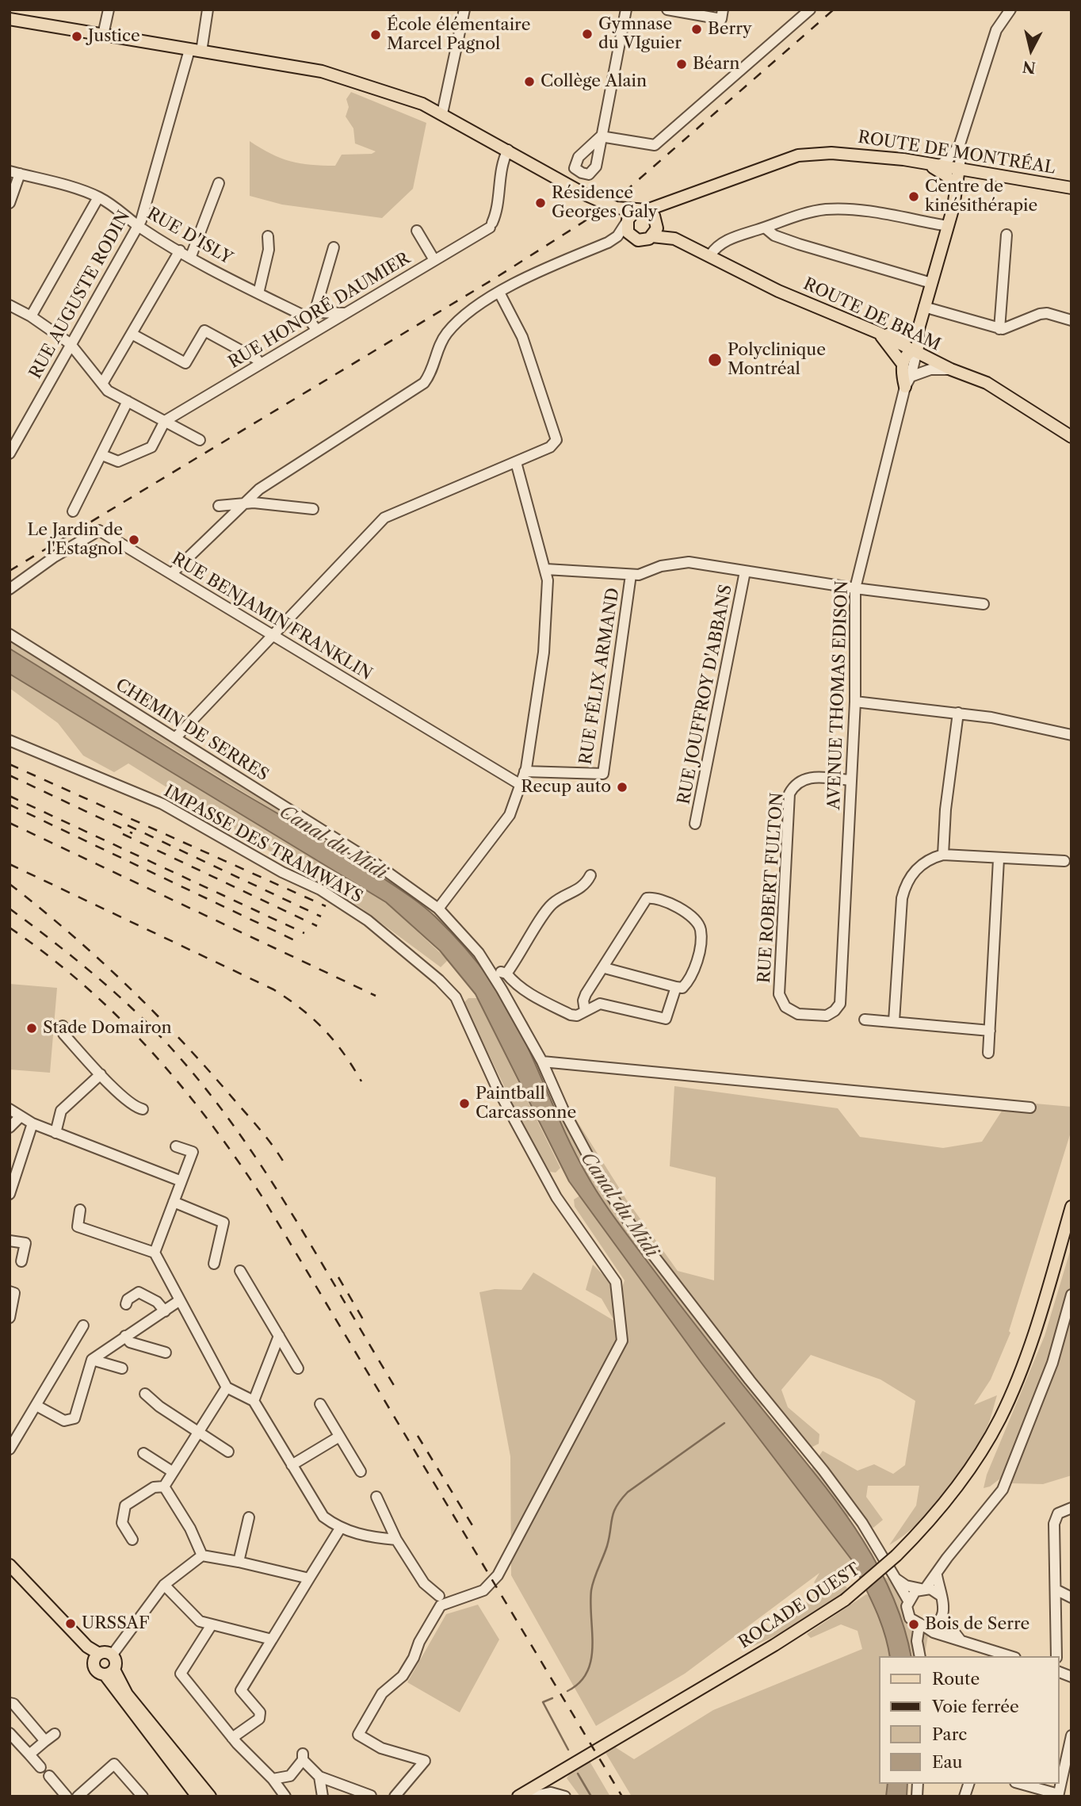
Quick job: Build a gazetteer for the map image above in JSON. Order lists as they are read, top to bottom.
{
  "streets": {
    "main road": ["ROUTE DE MONTRÉAL", "ROUTE DE BRAM", "ROCADE OUEST"],
    "street": [
      "RUE D'ISLY",
      "RUE AUGUSTE RODIN",
      "RUE HONORÉ DAUMIER",
      "RUE BENJAMIN FRANKLIN",
      "RUE FÉLIX ARMAND",
      "RUE JOUFFROY D'ABBANS",
      "AVENUE THOMAS EDISON",
      "CHEMIN DE SERRES",
      "IMPASSE DES TRAMWAYS",
      "RUE ROBERT FULTON"
    ]
  },
  "crossings": [
    ["ROUTE DE MONTRÉAL", "ROUTE DE BRAM"],
    ["RUE D'ISLY", "RUE AUGUSTE RODIN"],
    ["RUE D'ISLY", "RUE HONORÉ DAUMIER"],
    ["ROUTE DE BRAM", "AVENUE THOMAS EDISON"],
    ["AVENUE THOMAS EDISON", "RUE ROBERT FULTON"]
  ],
  "water": ["Canal du Midi"],
  "places": [
    "Berry",
    "Gymnase du VIguier",
    "École élémentaire Marcel Pagnol",
    "Justice",
    "Béarn",
    "Collège Alain",
    "Centre de kinésithérapie",
    "Résidence Georges Galy",
    "Polyclinique Montréal",
    "Le Jardin de l'Estagnol",
    "Recup auto",
    "Stade Domairon",
    "Paintball Carcassonne",
    "URSSAF",
    "Bois de Serre"
  ],
  "legend": [
    "Route",
    "Voie ferrée",
    "Parc",
    "Eau"
  ],
  "north": "bottom"
}
